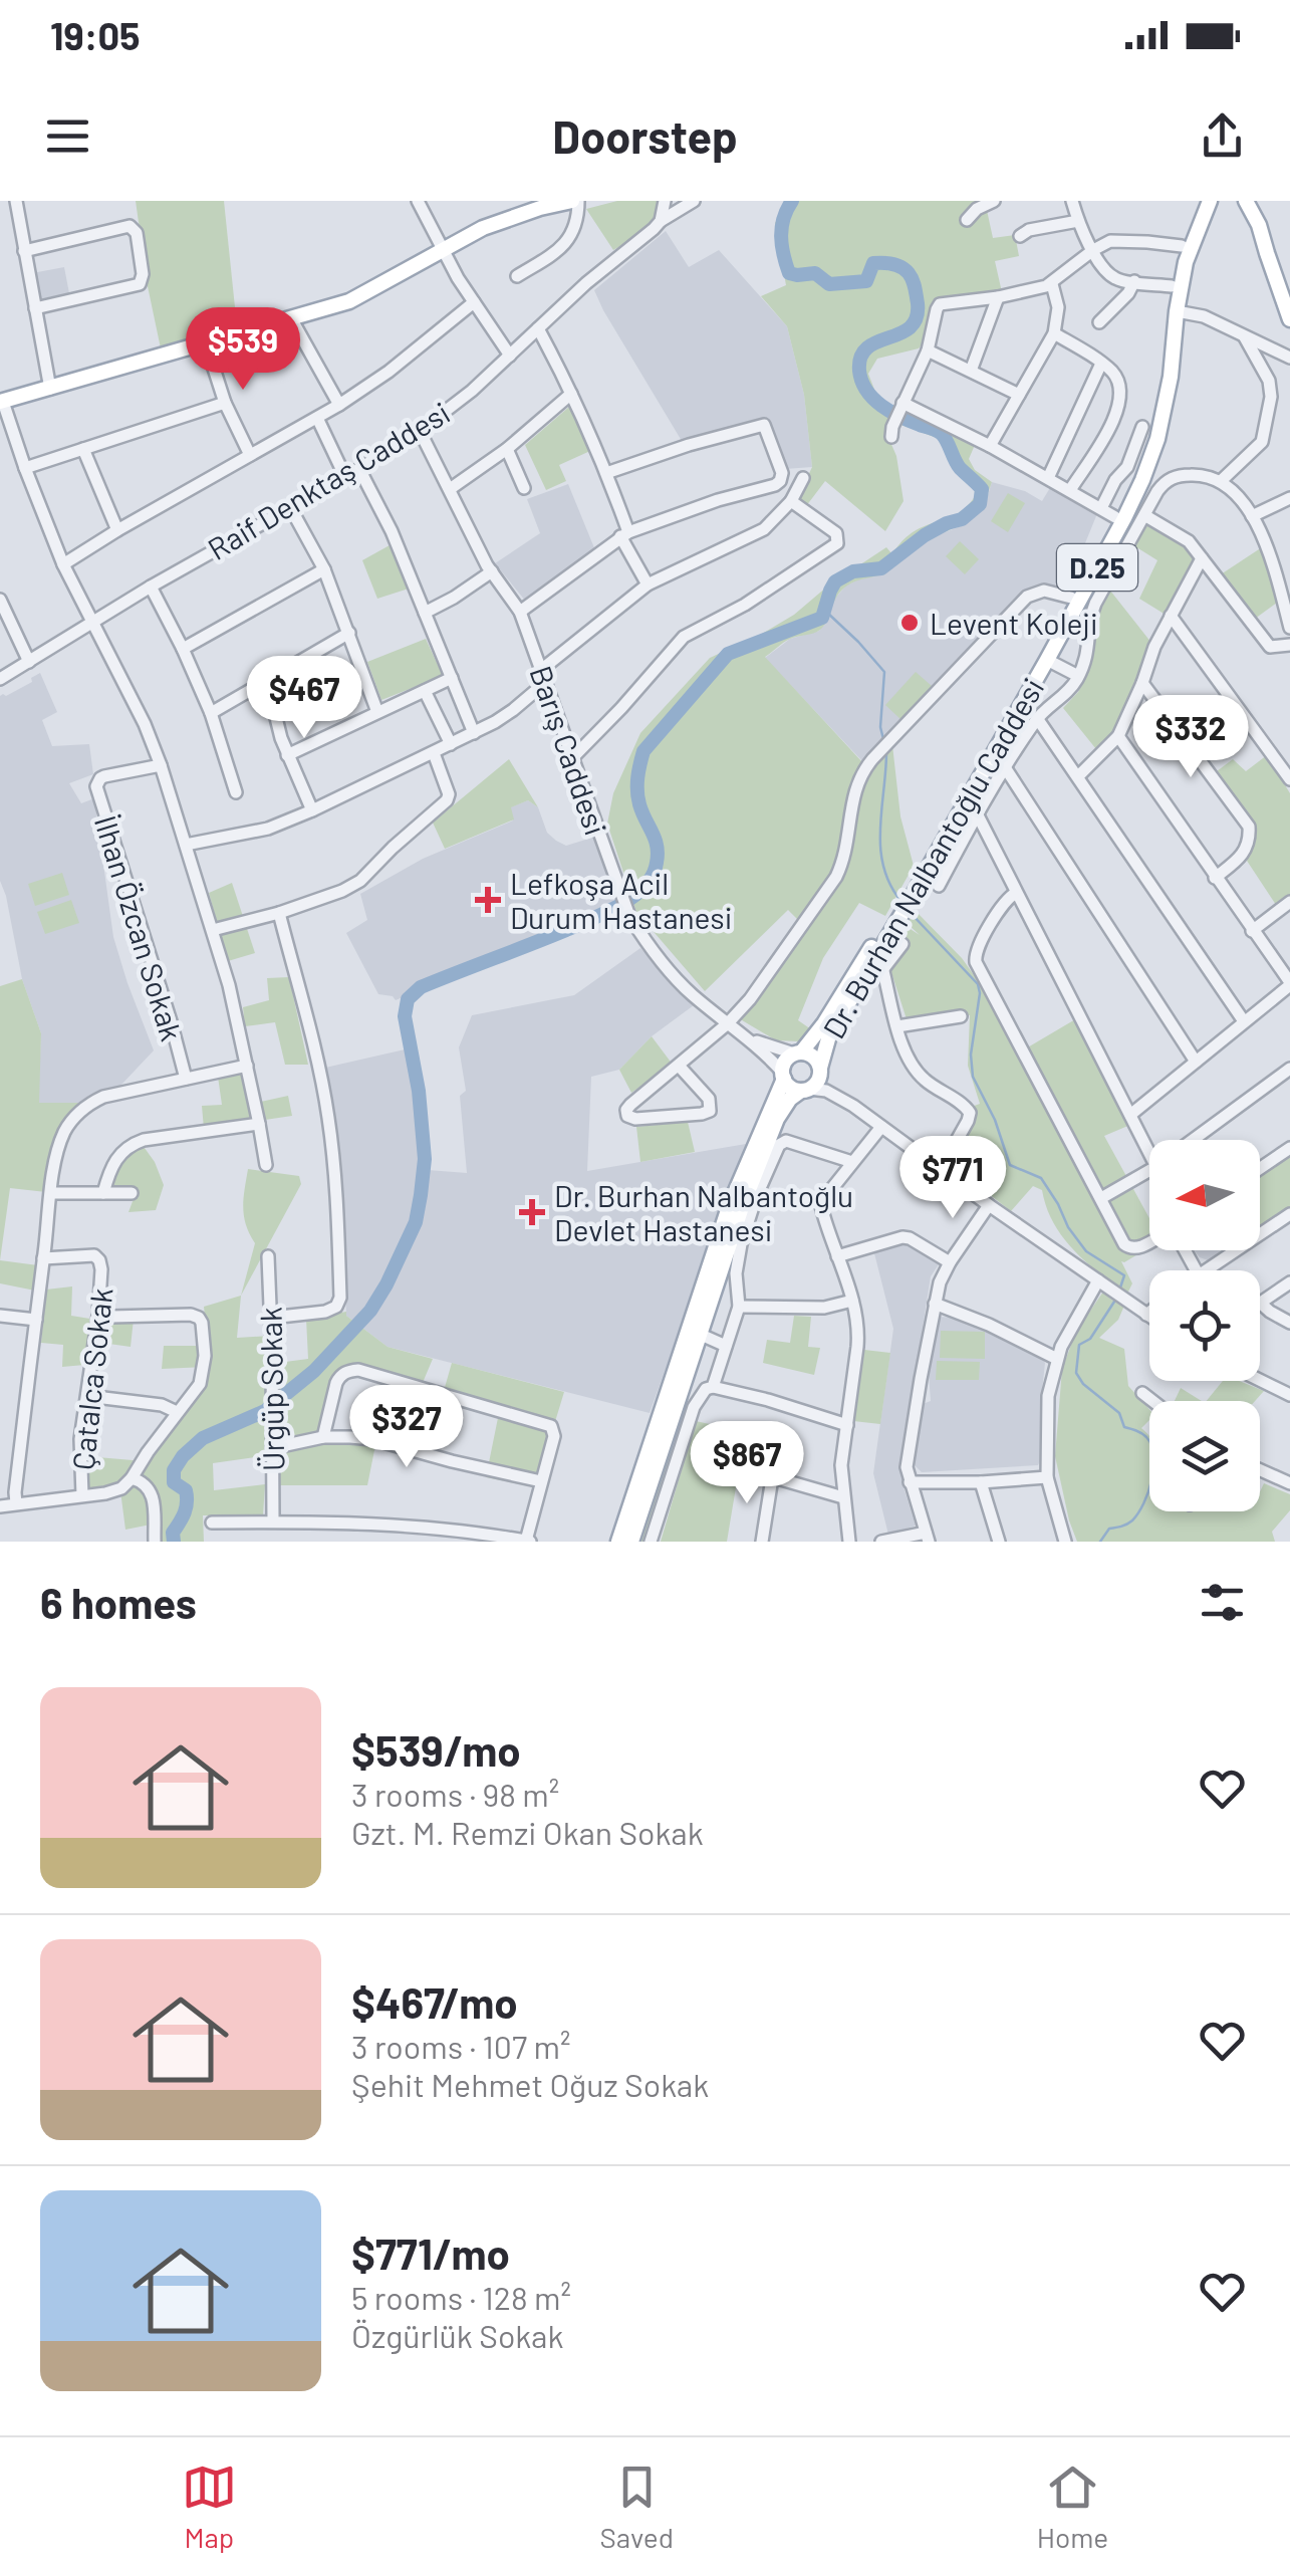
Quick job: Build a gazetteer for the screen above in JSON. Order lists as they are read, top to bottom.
{
  "streets": {
    "main road": ["D.25", "Dr. Burhan Nalbantoğlu Caddesi"],
    "street": [
      "Raif Denktaş Caddesi",
      "Barış Caddesi",
      "İlhan Özcan Sokak",
      "Çatalca Sokak",
      "Ürgüp Sokak"
    ]
  },
  "crossings": [
    ["Raif Denktaş Caddesi", "Barış Caddesi"],
    ["D.25", "Dr. Burhan Nalbantoğlu Caddesi"]
  ],
  "places": {
    "other": ["Levent Koleji"],
    "health": ["Lefkoşa Acil Durum Hastanesi", "Dr. Burhan Nalbantoğlu Devlet Hastanesi"]
  },
  "north": "left",
  "page": {
    "status": "19:05",
    "header": "Doorstep",
    "price": [
      "$539",
      "$467",
      "$332",
      "$771",
      "$327",
      "$867"
    ],
    "heading": "6 homes",
    "list": [
      {
        "name": "$539/mo",
        "note": "3 rooms · 98 m² · Gzt. M. Remzi Okan Sokak"
      },
      {
        "name": "$467/mo",
        "note": "3 rooms · 107 m² · Şehit Mehmet Oğuz Sokak"
      },
      {
        "name": "$771/mo",
        "note": "5 rooms · 128 m² · Özgürlük Sokak"
      }
    ],
    "tabs": ["Map", "Saved", "Home"]
  }
}
